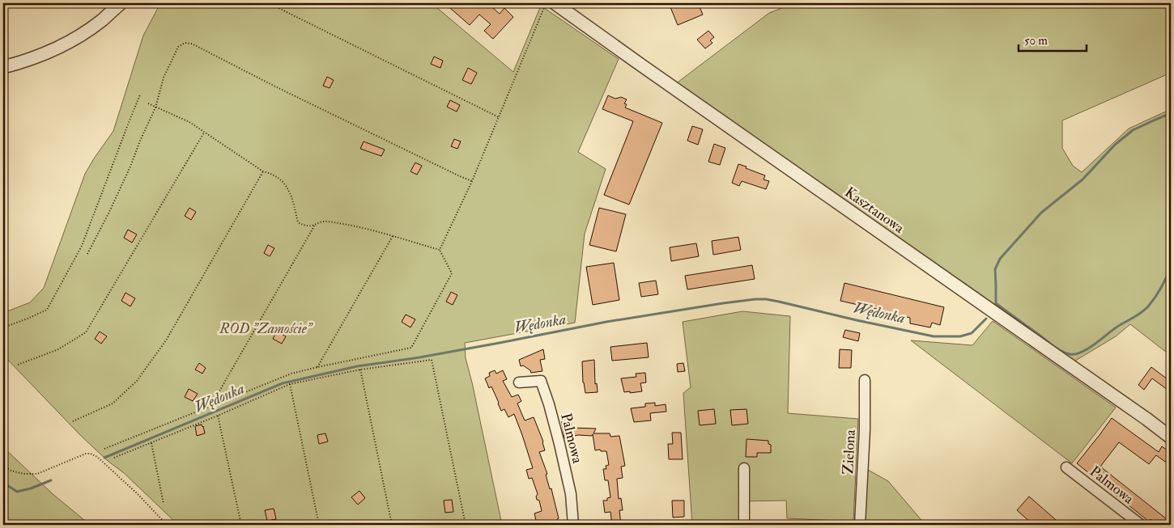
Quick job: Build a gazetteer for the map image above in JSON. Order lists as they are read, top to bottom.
{
  "streets": {
    "street": ["Kasztanowa", "Palmowa", "Zielona"]
  },
  "water": ["Wędonka"],
  "parks": ["ROD \"Zamoście\""],
  "scale_bar": "50 m"
}
